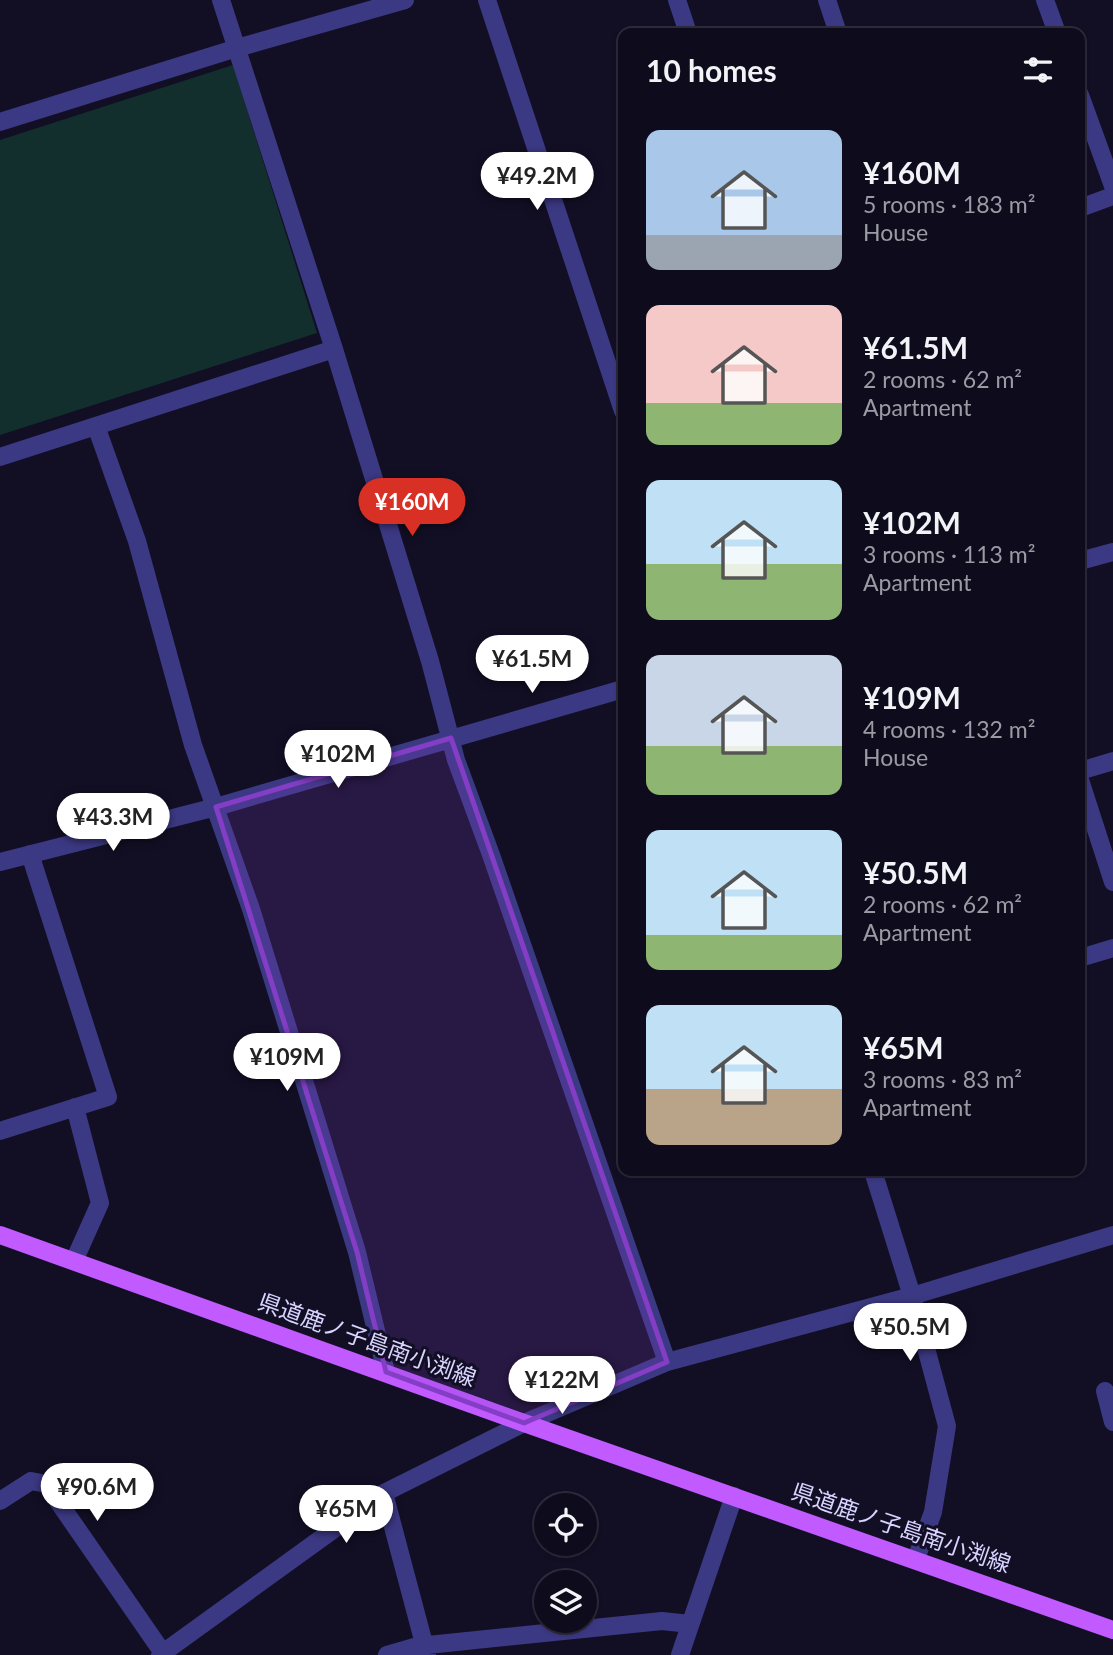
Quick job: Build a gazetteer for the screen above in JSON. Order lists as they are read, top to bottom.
{
  "streets": {
    "main road": ["県道鹿ノ子島南小渕線"]
  },
  "page": {
    "heading": "10 homes",
    "list": [
      {
        "name": "¥160M",
        "note": "5 rooms · 183 m² · House"
      },
      {
        "name": "¥61.5M",
        "note": "2 rooms · 62 m² · Apartment"
      },
      {
        "name": "¥102M",
        "note": "3 rooms · 113 m² · Apartment"
      },
      {
        "name": "¥109M",
        "note": "4 rooms · 132 m² · House"
      },
      {
        "name": "¥50.5M",
        "note": "2 rooms · 62 m² · Apartment"
      },
      {
        "name": "¥65M",
        "note": "3 rooms · 83 m² · Apartment"
      }
    ],
    "price": [
      "¥49.2M",
      "¥160M",
      "¥61.5M",
      "¥102M",
      "¥43.3M",
      "¥109M",
      "¥50.5M",
      "¥122M",
      "¥90.6M",
      "¥65M"
    ]
  }
}
